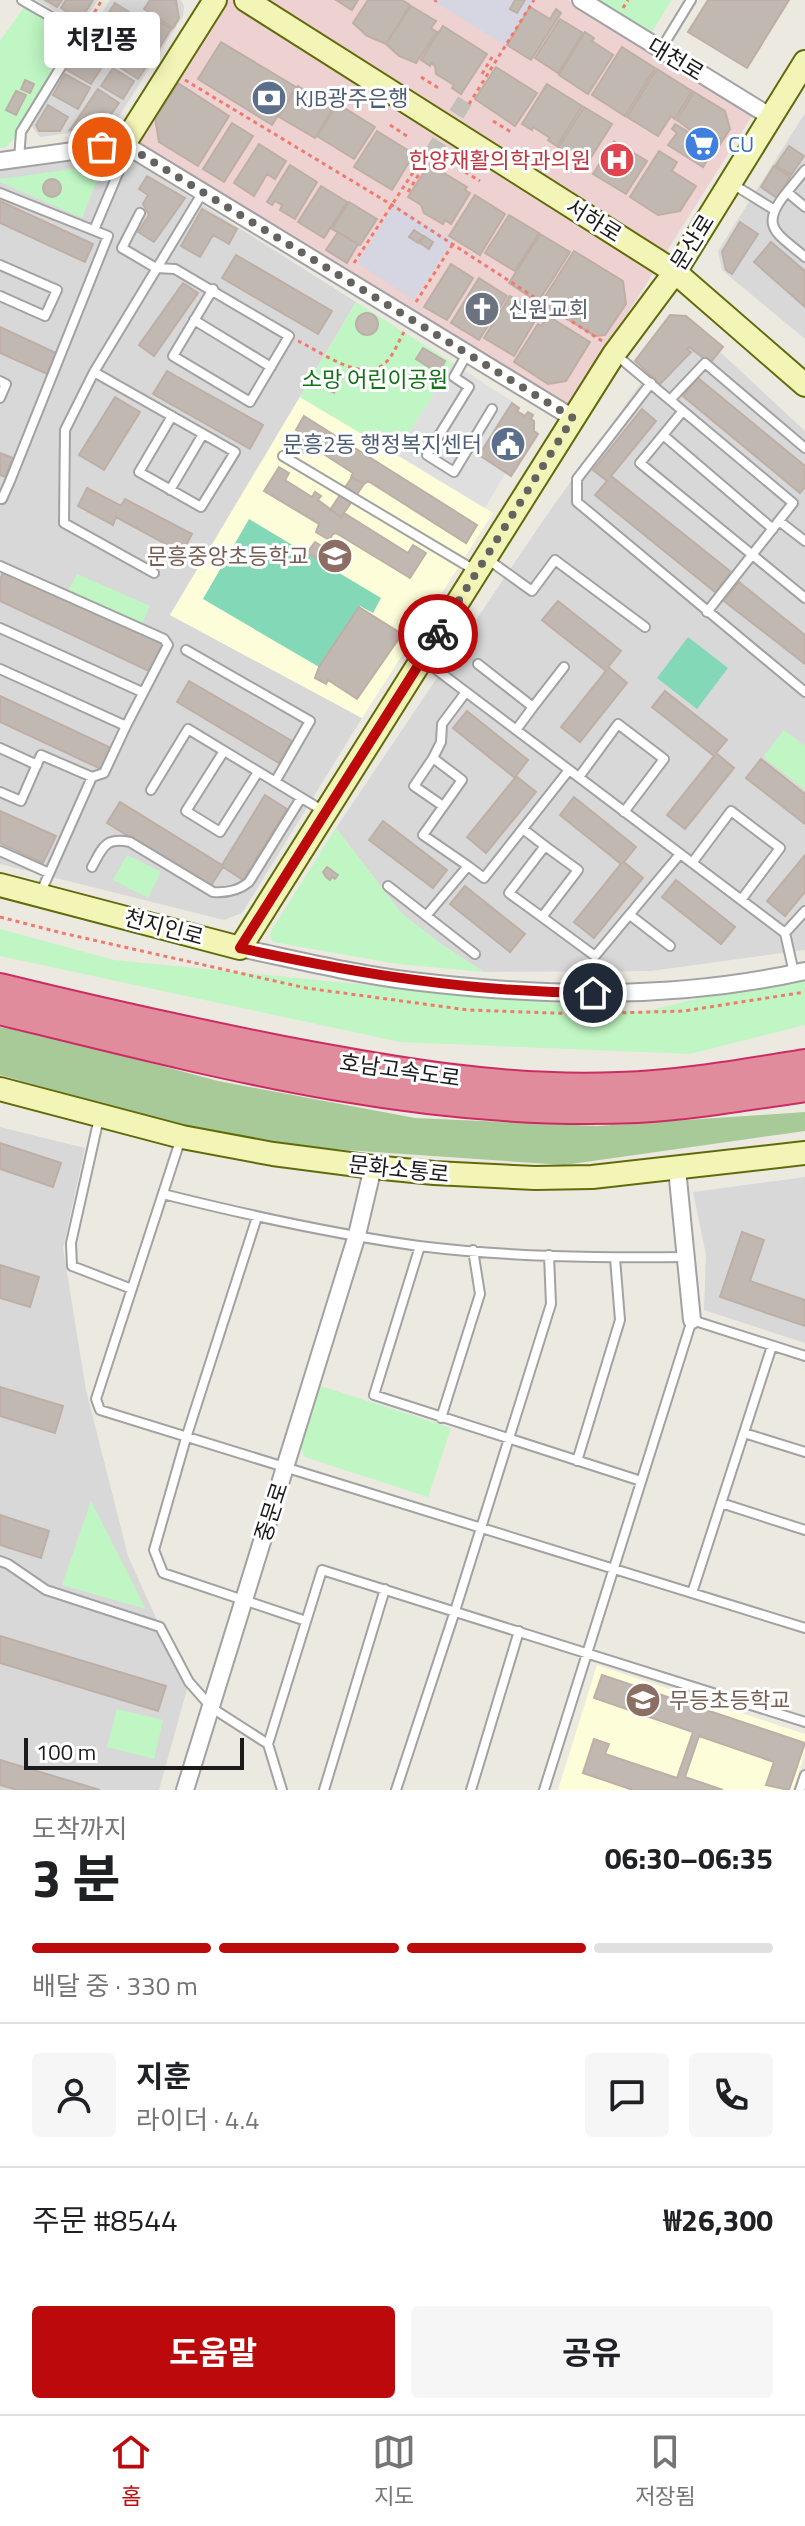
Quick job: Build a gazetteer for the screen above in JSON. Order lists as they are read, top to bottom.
{
  "streets": {
    "highway": ["호남고속도로"],
    "street": [
      "대천로",
      "서하로",
      "문산로",
      "천지인로",
      "문화소통로",
      "중문로"
    ]
  },
  "crossings": [
    ["대천로", "문산로"],
    ["서하로", "문산로"],
    ["문산로", "천지인로"],
    ["문화소통로", "중문로"]
  ],
  "parks": ["소망 어린이공원"],
  "places": {
    "bank": ["KJB광주은행"],
    "supermarket": ["CU"],
    "other": ["치킨퐁"],
    "hospital": ["한양재활의학과의원"],
    "church": ["신원교회"],
    "public building": ["문흥2동 행정복지센터"],
    "school or university": ["문흥중앙초등학교", "무등초등학교"]
  },
  "scale_bar": "100 m",
  "page": {
    "bubble": "치킨퐁",
    "scale": "100 m",
    "heading": ["3 분", "도착까지", "06:30–06:35"],
    "panel": [
      "지훈",
      "라이더 · 4.4",
      "주문 #8544",
      "₩26,300"
    ],
    "bar": "배달 중 · 330 m",
    "buttons": ["도움말", "공유"],
    "tabs": ["홈", "지도", "저장됨"]
  }
}
